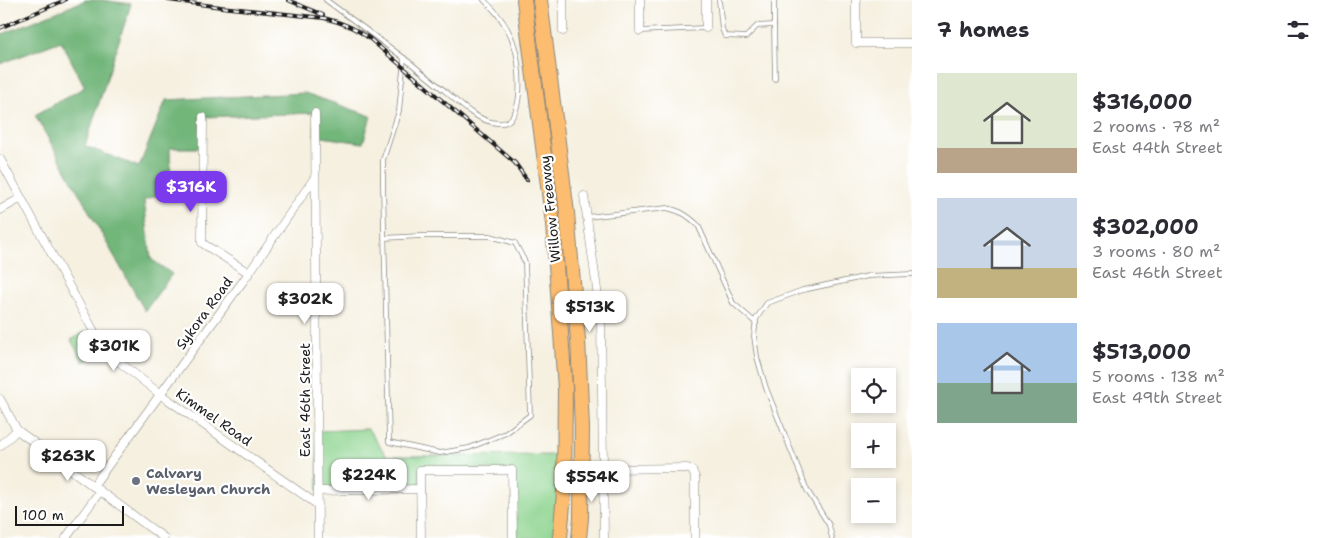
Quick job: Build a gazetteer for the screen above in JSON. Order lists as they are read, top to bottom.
{
  "streets": {
    "highway": ["Willow Freeway"],
    "street": ["Sykora Road", "East 46th Street", "Kimmel Road"]
  },
  "crossings": [
    ["Sykora Road", "East 46th Street"],
    ["Sykora Road", "Kimmel Road"],
    ["East 46th Street", "Kimmel Road"]
  ],
  "places": ["Calvary Wesleyan Church"],
  "scale_bar": "100 m",
  "page": {
    "heading": "7 homes",
    "list": [
      {
        "name": "$316,000",
        "note": "2 rooms · 78 m² · East 44th Street"
      },
      {
        "name": "$302,000",
        "note": "3 rooms · 80 m² · East 46th Street"
      },
      {
        "name": "$513,000",
        "note": "5 rooms · 138 m² · East 49th Street"
      }
    ],
    "price": [
      "$316K",
      "$302K",
      "$513K",
      "$301K",
      "$263K",
      "$224K",
      "$554K"
    ],
    "map_buttons": ["+", "−"],
    "scale": "100 m"
  }
}
